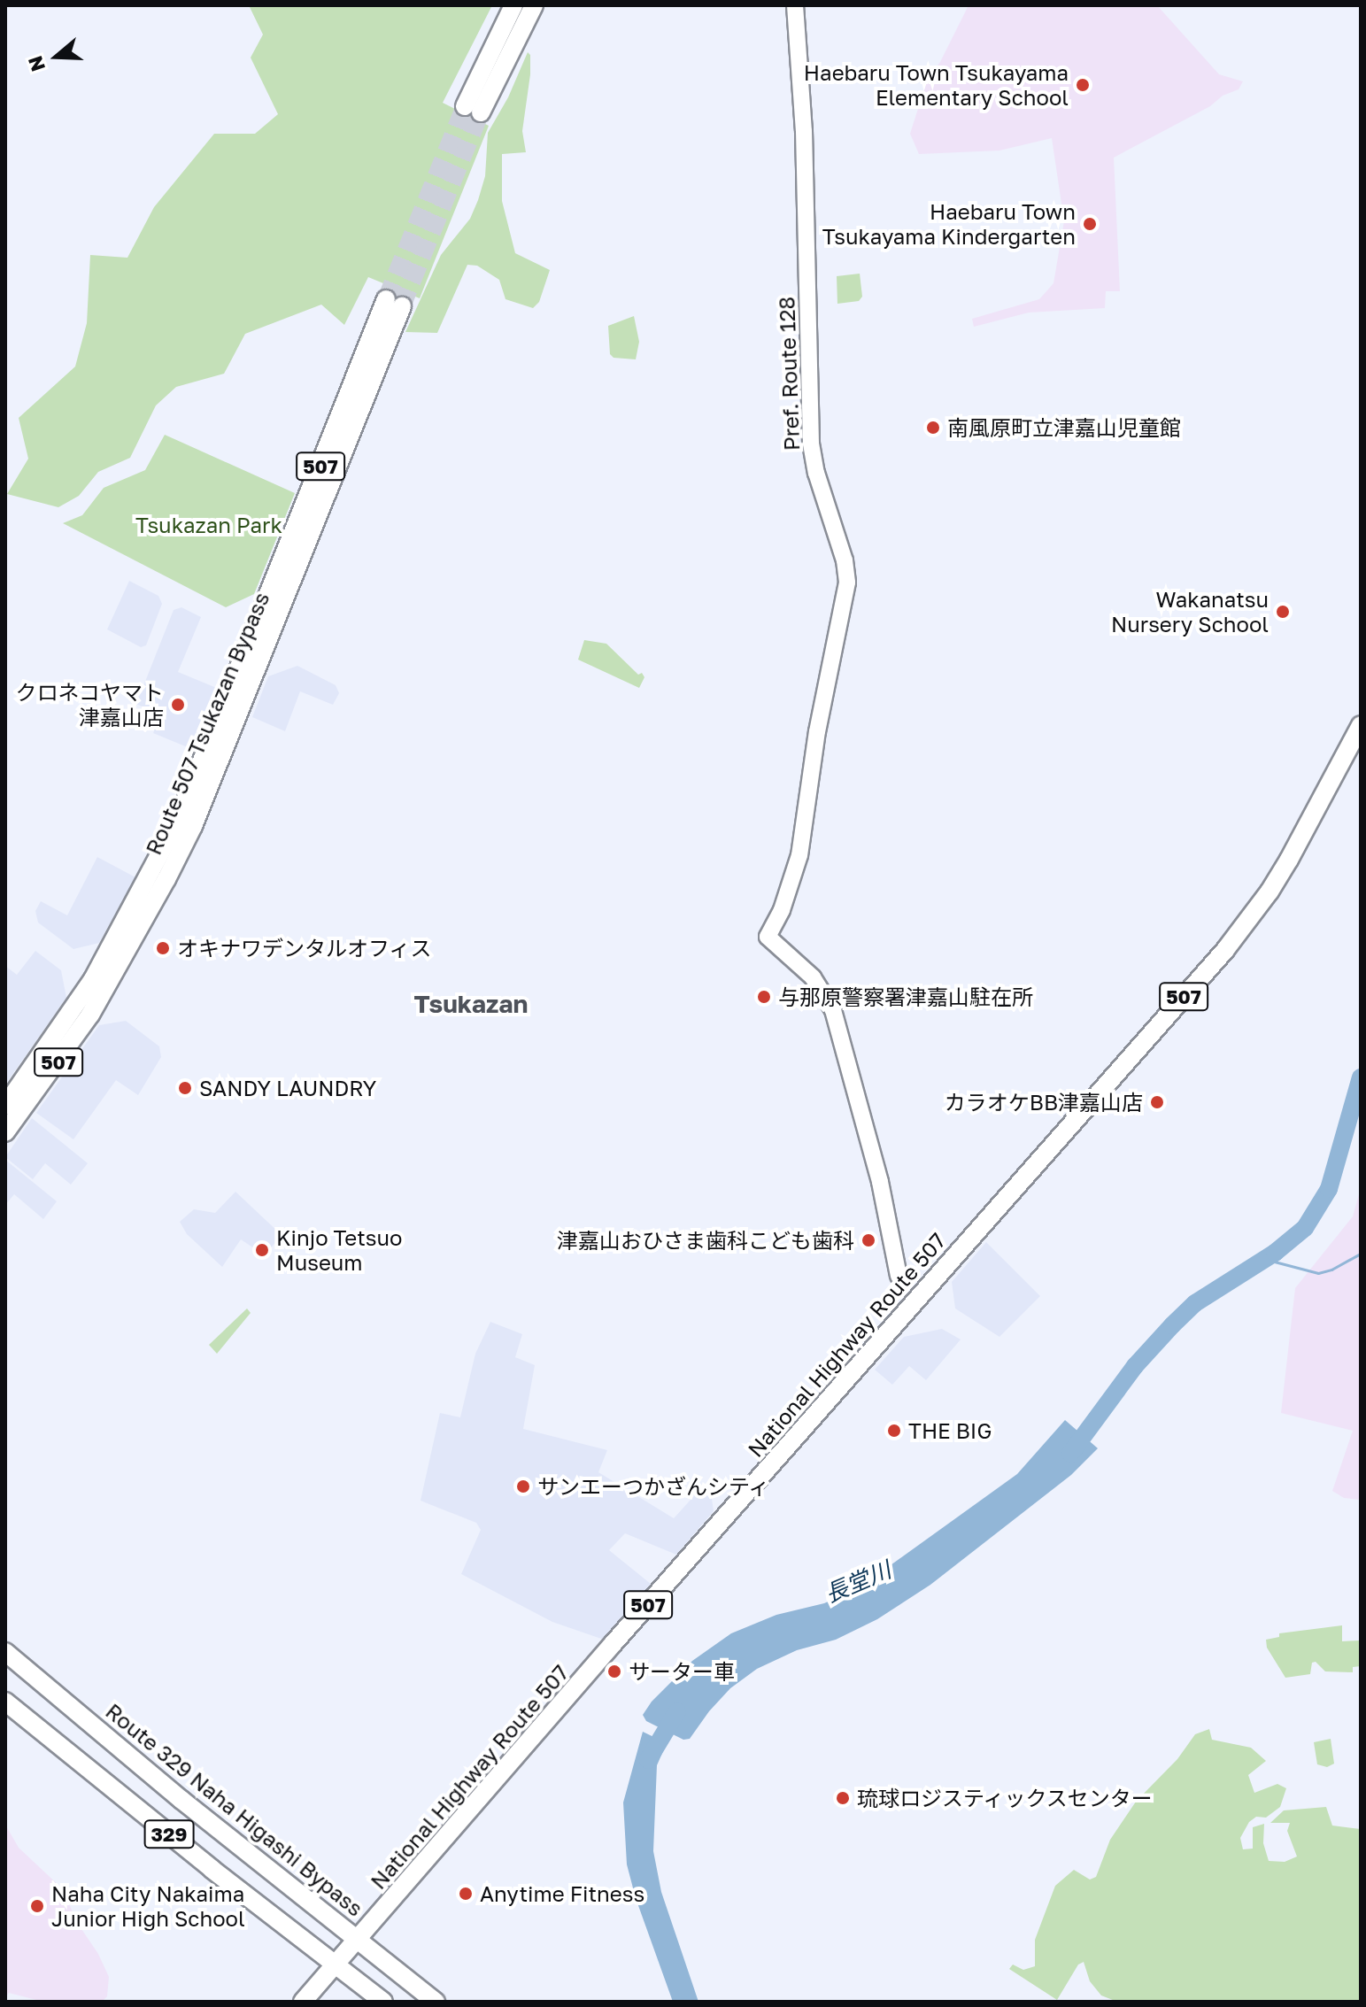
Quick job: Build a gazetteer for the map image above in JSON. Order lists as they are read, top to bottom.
{
  "streets": {
    "highway": [
      "507",
      "Route 507 Tsukazan Bypass",
      "National Highway Route 507",
      "Route 329 Naha Higashi Bypass",
      "329"
    ],
    "main road": ["Pref. Route 128"]
  },
  "crossings": [
    ["National Highway Route 507", "Route 329 Naha Higashi Bypass"],
    ["National Highway Route 507", "329"]
  ],
  "districts": ["Tsukazan"],
  "water": ["長堂川"],
  "parks": ["Tsukazan Park"],
  "places": [
    "Haebaru Town Tsukayama Elementary School",
    "Haebaru Town Tsukayama Kindergarten",
    "南風原町立津嘉山児童館",
    "Wakanatsu Nursery School",
    "クロネコヤマト 津嘉山店",
    "オキナワデンタルオフィス",
    "与那原警察署津嘉山駐在所",
    "SANDY LAUNDRY",
    "カラオケBB津嘉山店",
    "津嘉山おひさま歯科こども歯科",
    "Kinjo Tetsuo Museum",
    "THE BIG",
    "サンエーつかざんシティ",
    "サーター車",
    "琉球ロジスティックスセンター",
    "Anytime Fitness",
    "Naha City Nakaima Junior High School"
  ],
  "north": "left"
}
